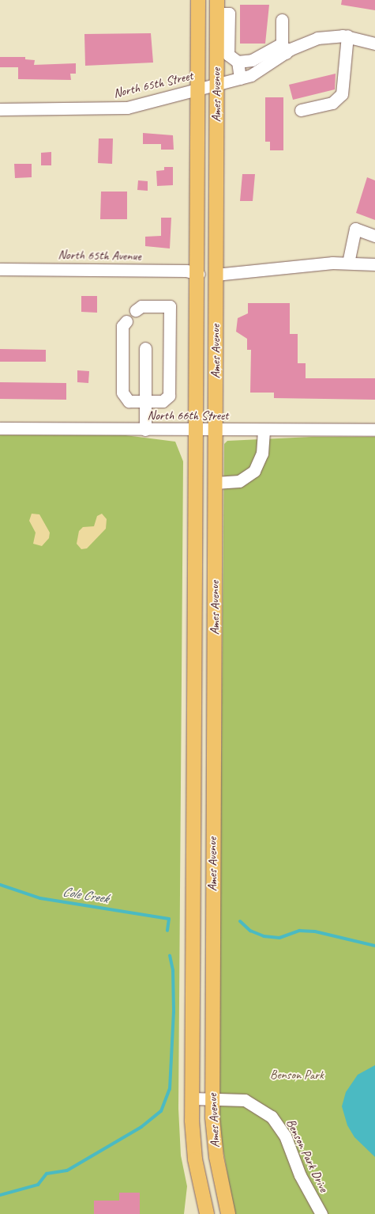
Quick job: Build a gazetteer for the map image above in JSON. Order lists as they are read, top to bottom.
{
  "streets": {
    "main road": ["Ames Avenue"],
    "street": [
      "North 65th Street",
      "North 65th Avenue",
      "North 66th Street",
      "Benson Park Drive"
    ]
  },
  "crossings": [
    ["North 65th Street", "Ames Avenue"],
    ["Ames Avenue", "North 65th Avenue"],
    ["Ames Avenue", "North 66th Street"],
    ["Ames Avenue", "Benson Park Drive"]
  ],
  "water": ["Cole Creek"],
  "parks": ["Benson Park"]
}
